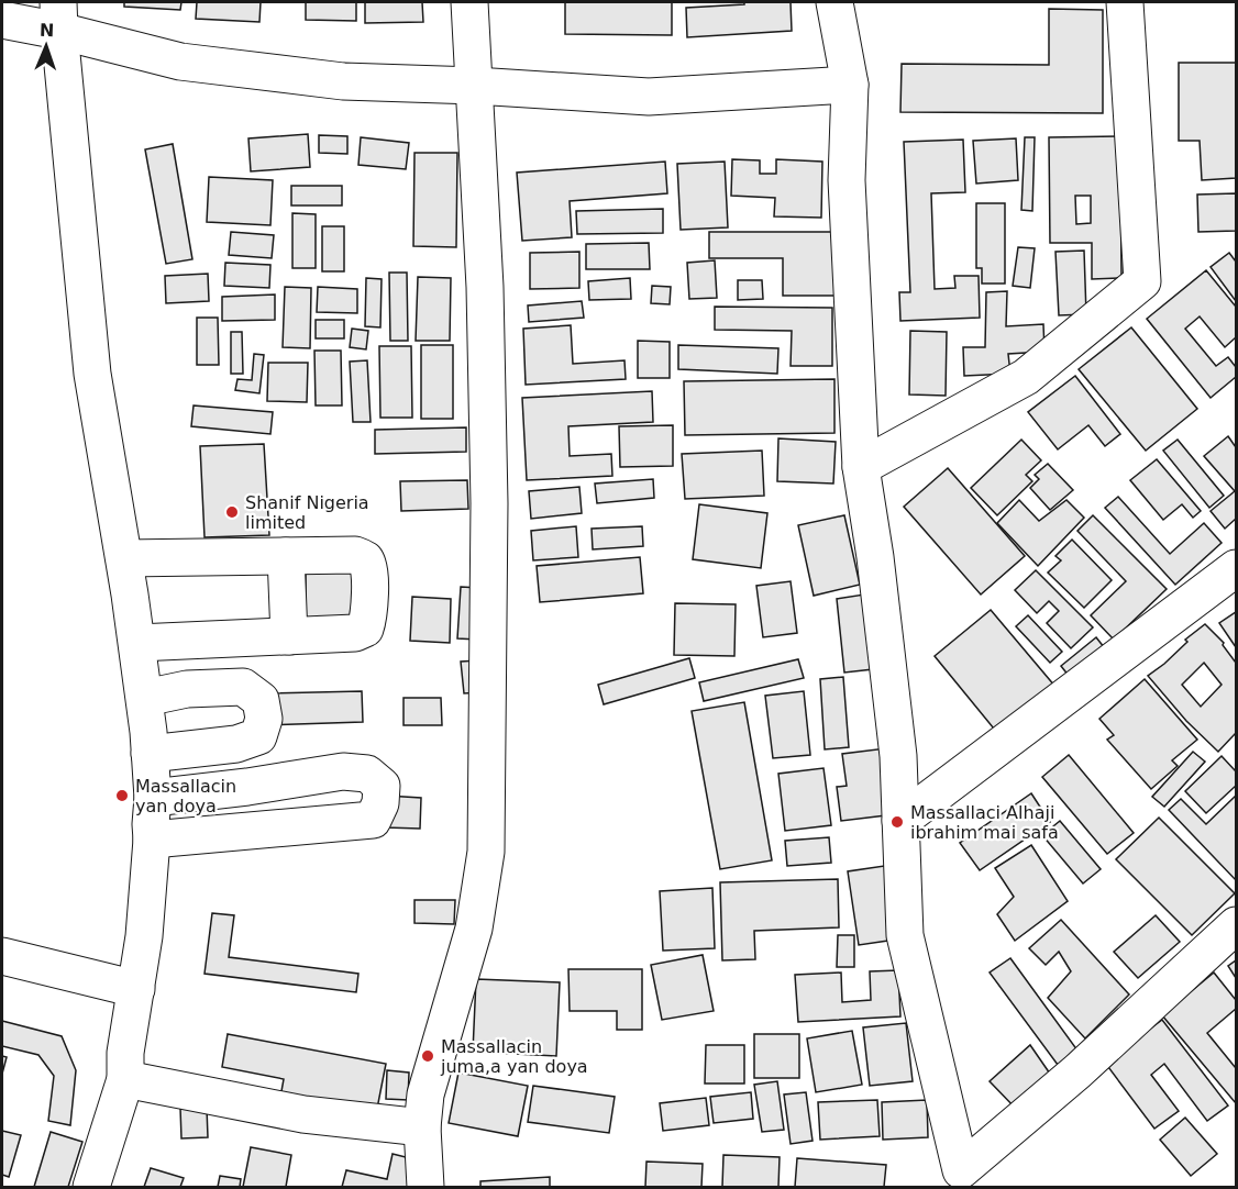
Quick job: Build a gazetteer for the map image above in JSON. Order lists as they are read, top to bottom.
{
  "places": [
    "Shanif Nigeria limited",
    "Massallacin yan doya",
    "Massallaci Alhaji ibrahim mai safa",
    "Massallacin juma,a yan doya"
  ],
  "north": "top"
}
